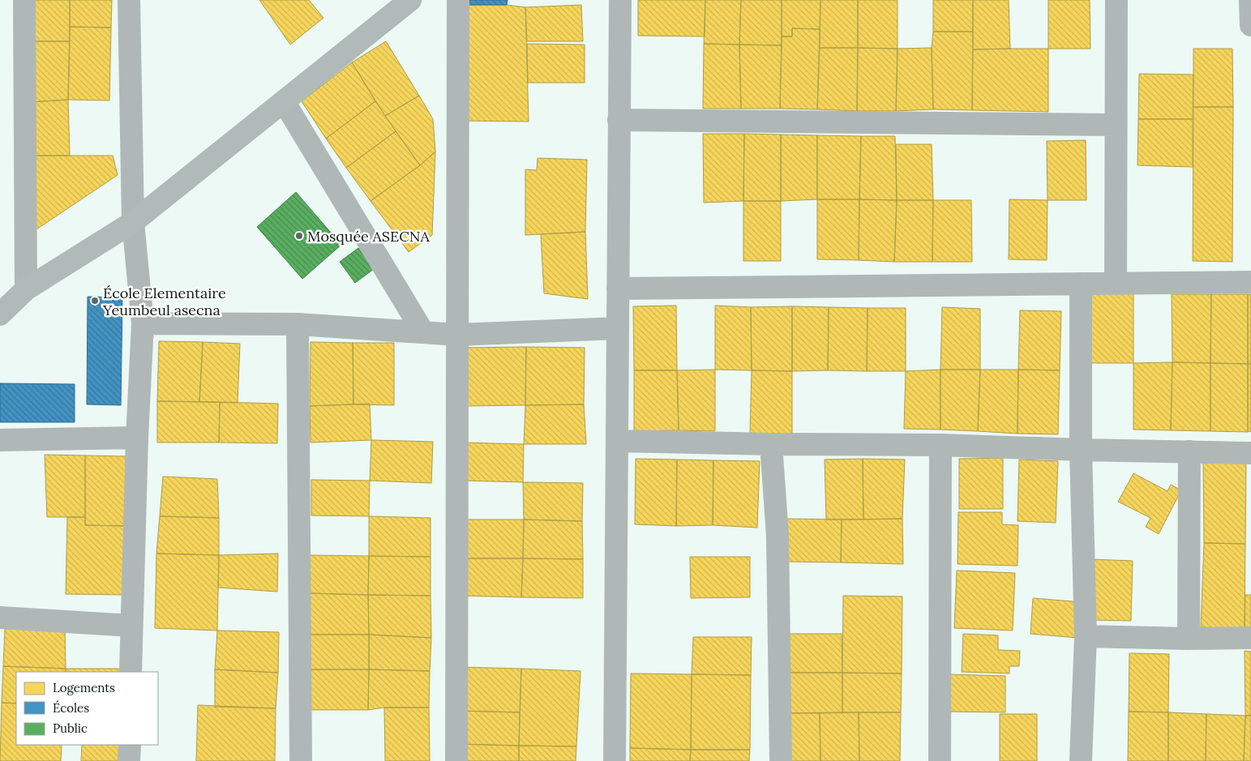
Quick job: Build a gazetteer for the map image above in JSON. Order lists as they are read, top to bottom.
{
  "places": ["Mosquée ASECNA", "École Elementaire Yeumbeul asecna"],
  "legend": ["Logements", "Écoles", "Public"]
}
